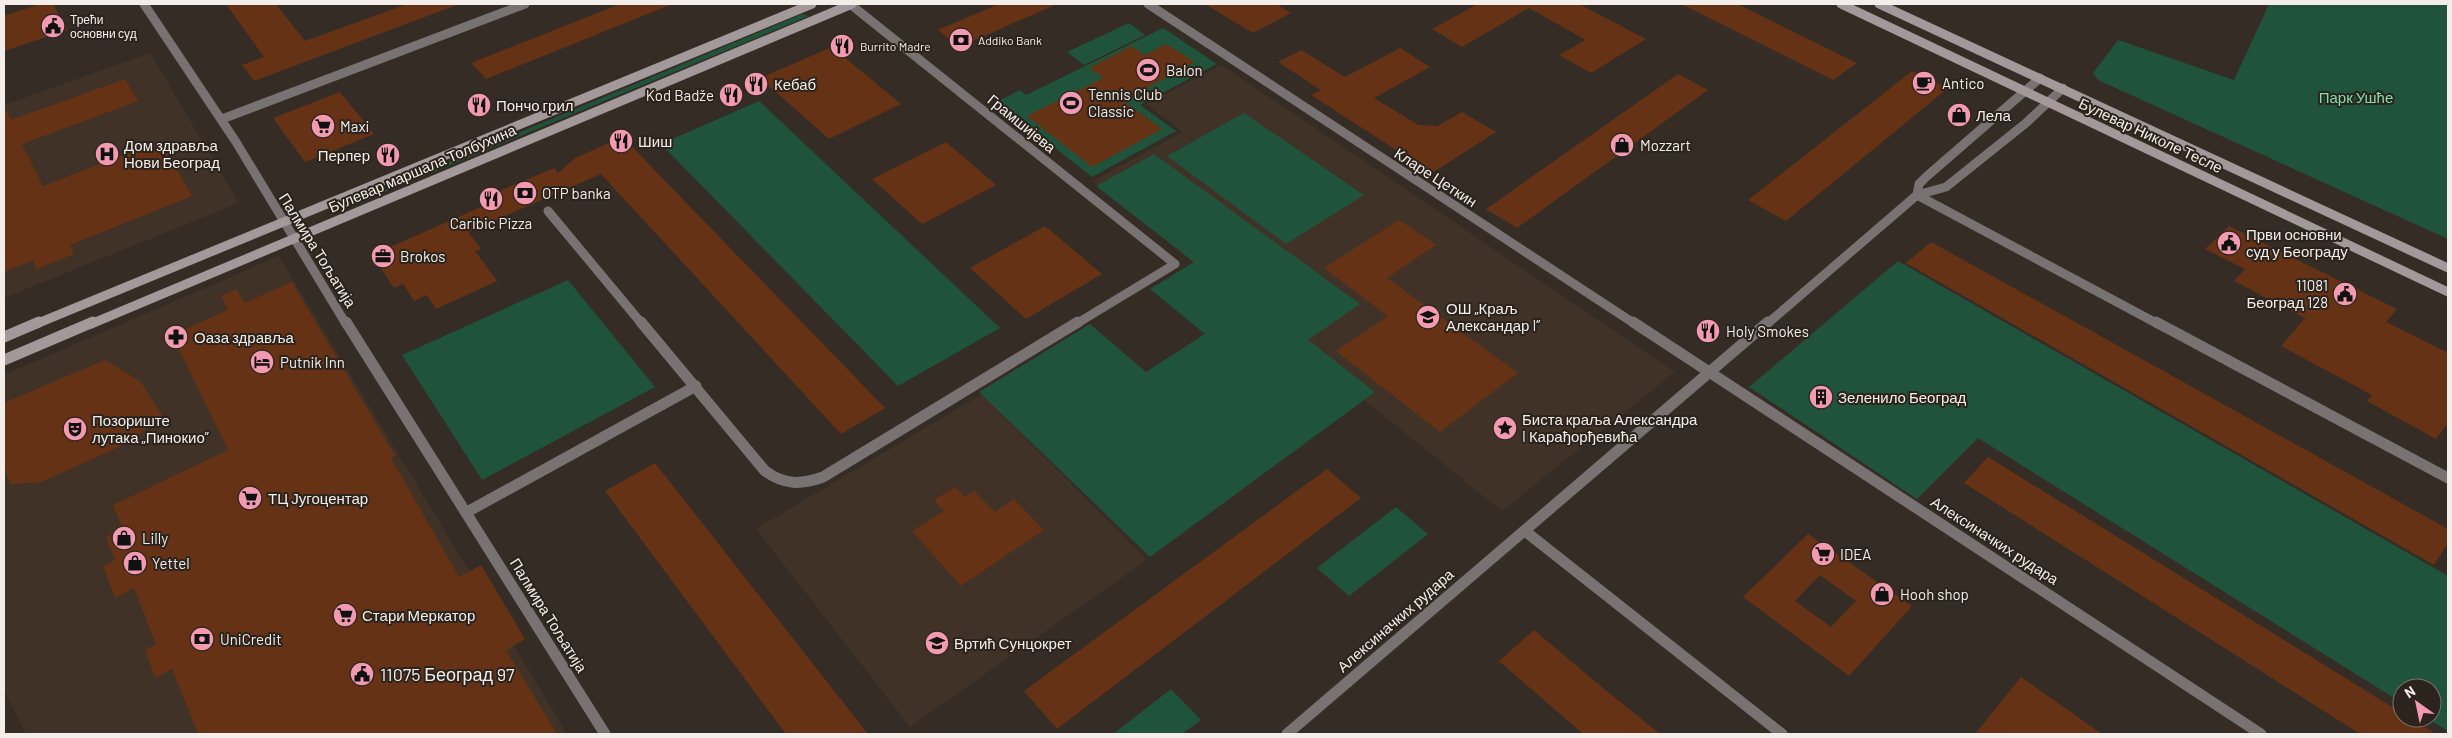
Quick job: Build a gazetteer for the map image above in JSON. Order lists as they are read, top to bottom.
{
  "streets": {
    "street": [
      "Грамшијева",
      "Булевар Николе Тесле",
      "Булевар маршала Толбухина",
      "Кларе Цеткин",
      "Палмира Тољатија",
      "Алексиначких рудара"
    ]
  },
  "crossings": [
    ["Грамшијева", "Булевар маршала Толбухина"],
    ["Булевар Николе Тесле", "Алексиначких рудара"],
    ["Булевар маршала Толбухина", "Палмира Тољатија"],
    ["Кларе Цеткин", "Алексиначких рудара"]
  ],
  "parks": ["Парк Ушће"],
  "places": {
    "public building": [
      "Трећи основни суд",
      "Први основни суд у Београду",
      "11081 Београд 128",
      "11075 Београд 97"
    ],
    "bank": ["Addiko Bank", "OTP banka", "UniCredit"],
    "restaurant": [
      "Burrito Madre",
      "Кебаб",
      "Kod Badže",
      "Пончо грил",
      "Шиш",
      "Перпер",
      "Caribic Pizza",
      "Holy Smokes"
    ],
    "sports": ["Balon", "Tennis Club Classic"],
    "cafe": ["Antico"],
    "shop": [
      "Лела",
      "Mozzart",
      "Lilly",
      "Yettel",
      "Hooh shop"
    ],
    "supermarket": [
      "Maxi",
      "ТЦ Југоцентар",
      "IDEA",
      "Стари Меркатор"
    ],
    "hospital": ["Дом здравља Нови Београд"],
    "office": ["Brokos"],
    "school or university": ["ОШ „Краљ Александар I”", "Вртић Сунцокрет"],
    "pharmacy": ["Оаза здравља"],
    "hotel": ["Putnik Inn"],
    "building": ["Зеленило Београд"],
    "place": ["Биста краља Александра I Карађорђевића"],
    "theatre": ["Позориште лутака „Пинокио”"]
  },
  "north": "top left"
}
